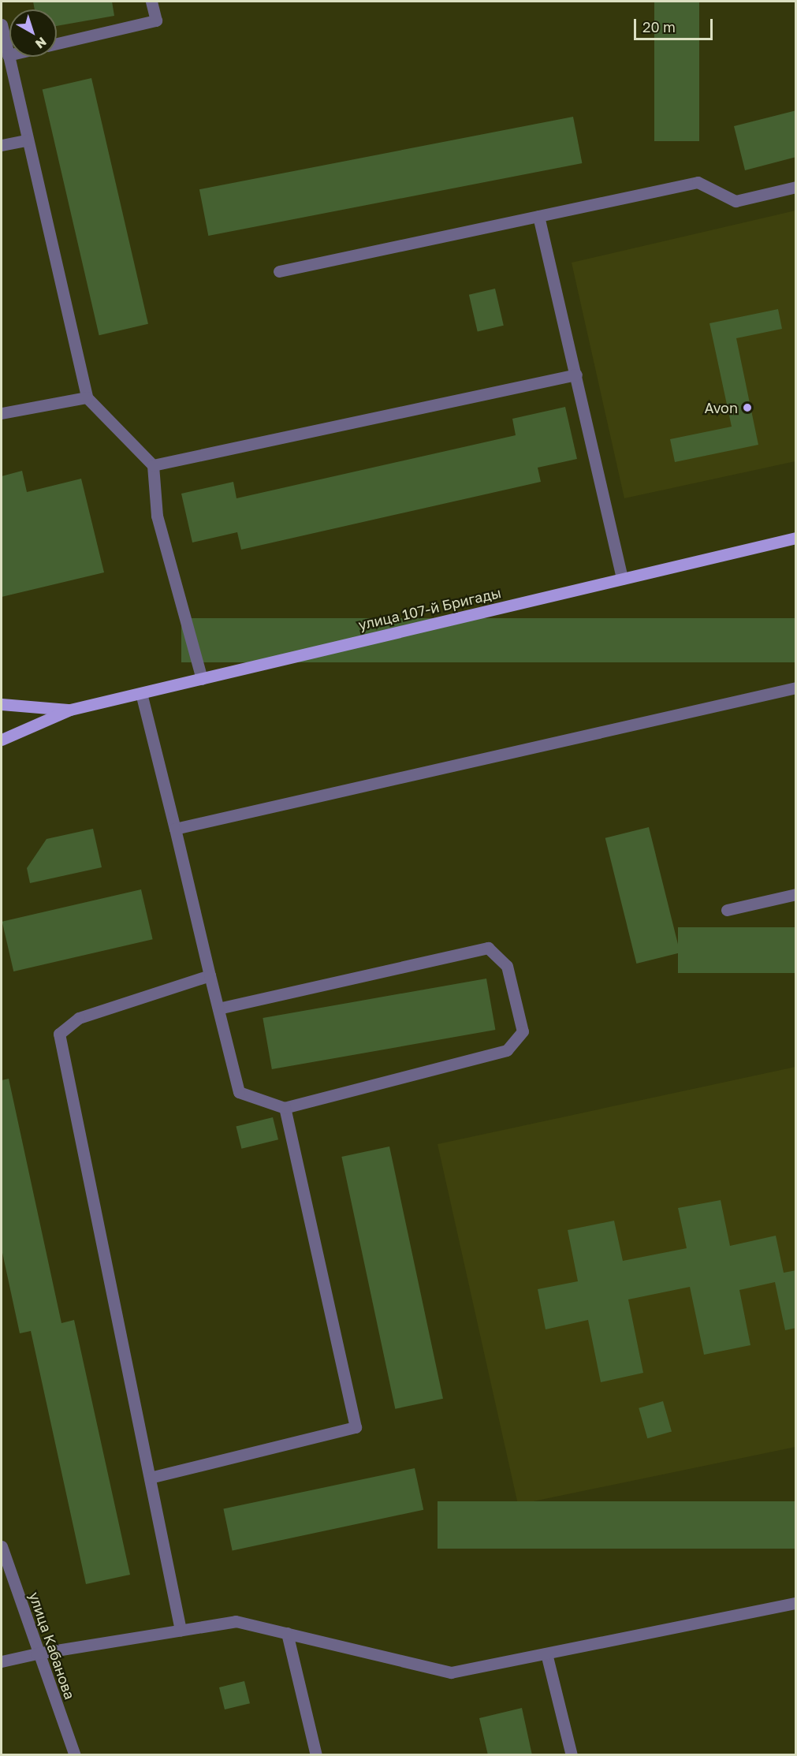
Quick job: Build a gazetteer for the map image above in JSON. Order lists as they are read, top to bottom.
{
  "streets": {
    "main road": ["улица 107-й Бригады"],
    "street": ["улица Кабанова"]
  },
  "places": ["Avon"],
  "scale_bar": "20 m",
  "north": "bottom right"
}
